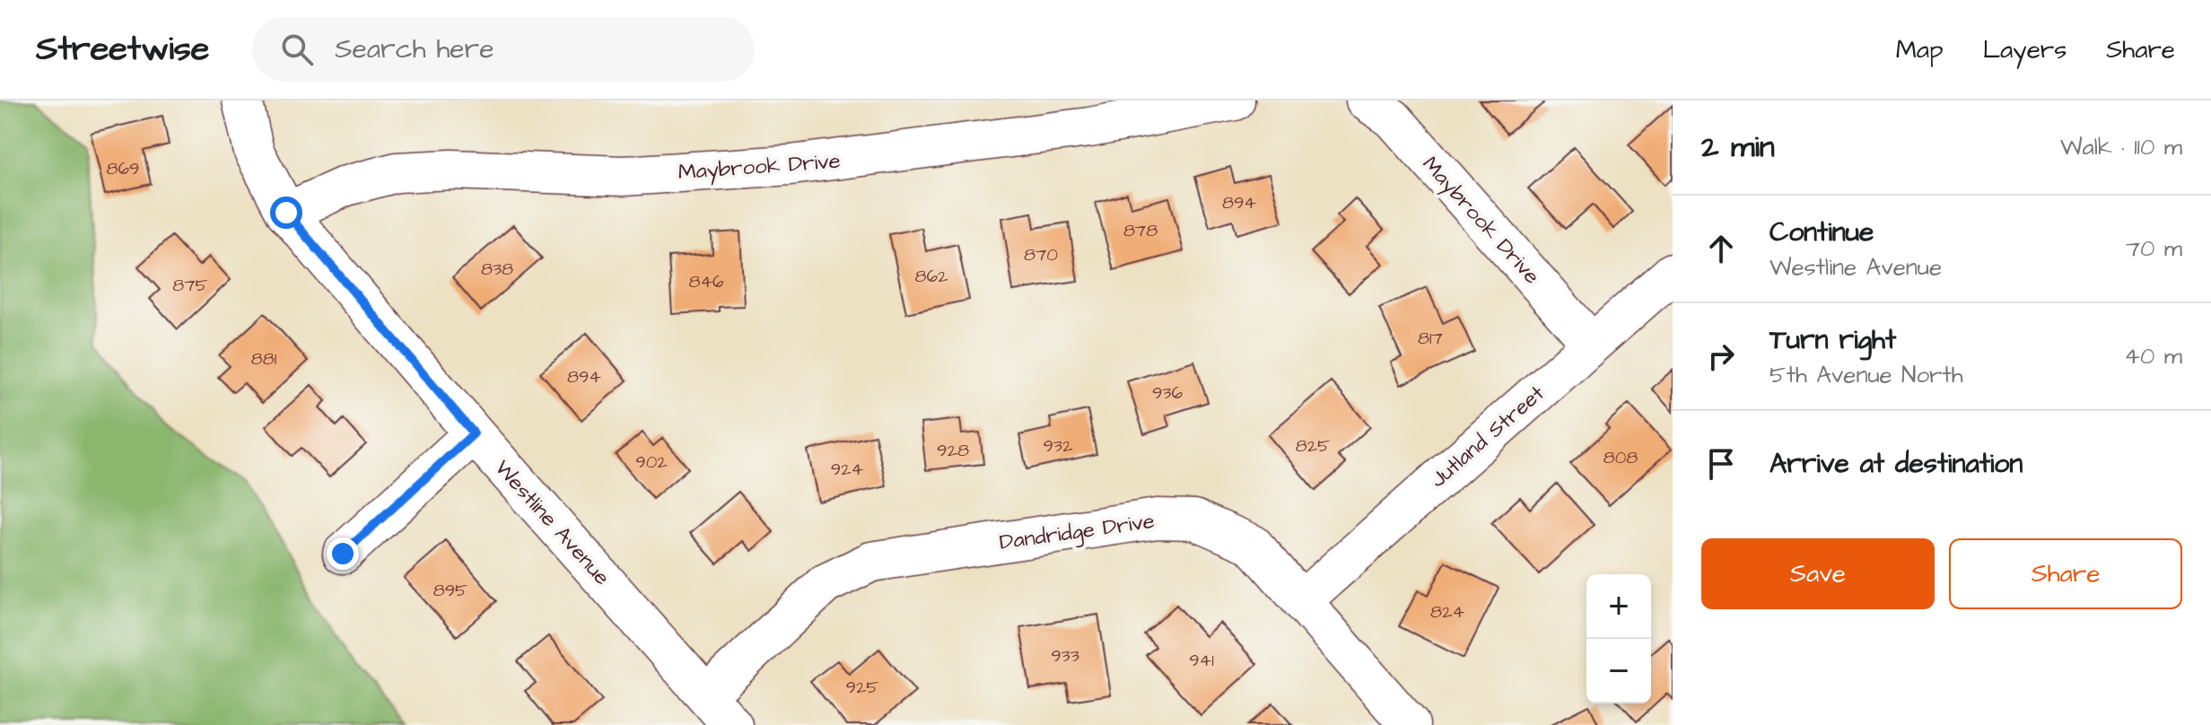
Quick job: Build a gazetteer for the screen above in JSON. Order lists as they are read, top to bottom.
{
  "streets": {
    "street": [
      "Maybrook Drive",
      "Jutland Street",
      "Westline Avenue",
      "Dandridge Drive"
    ]
  },
  "crossings": [
    ["Maybrook Drive", "Jutland Street"],
    ["Maybrook Drive", "Westline Avenue"],
    ["Jutland Street", "Dandridge Drive"],
    ["Westline Avenue", "Dandridge Drive"]
  ],
  "house_numbers": [
    "869",
    "894",
    "878",
    "870",
    "838",
    "862",
    "846",
    "875",
    "817",
    "881",
    "894",
    "936",
    "932",
    "825",
    "928",
    "808",
    "902",
    "924",
    "895",
    "824",
    "933",
    "941",
    "925"
  ],
  "page": {
    "header": "Streetwise",
    "search": "Search here",
    "nav": ["Map", "Layers", "Share"],
    "heading": ["2 min", "Walk · 110 m"],
    "list": [
      ["Continue", "Westline Avenue", "70 m"],
      ["Turn right", "5th Avenue North", "40 m"],
      "Arrive at destination"
    ],
    "buttons": ["Save", "Share"],
    "map_buttons": ["+", "−"]
  }
}
